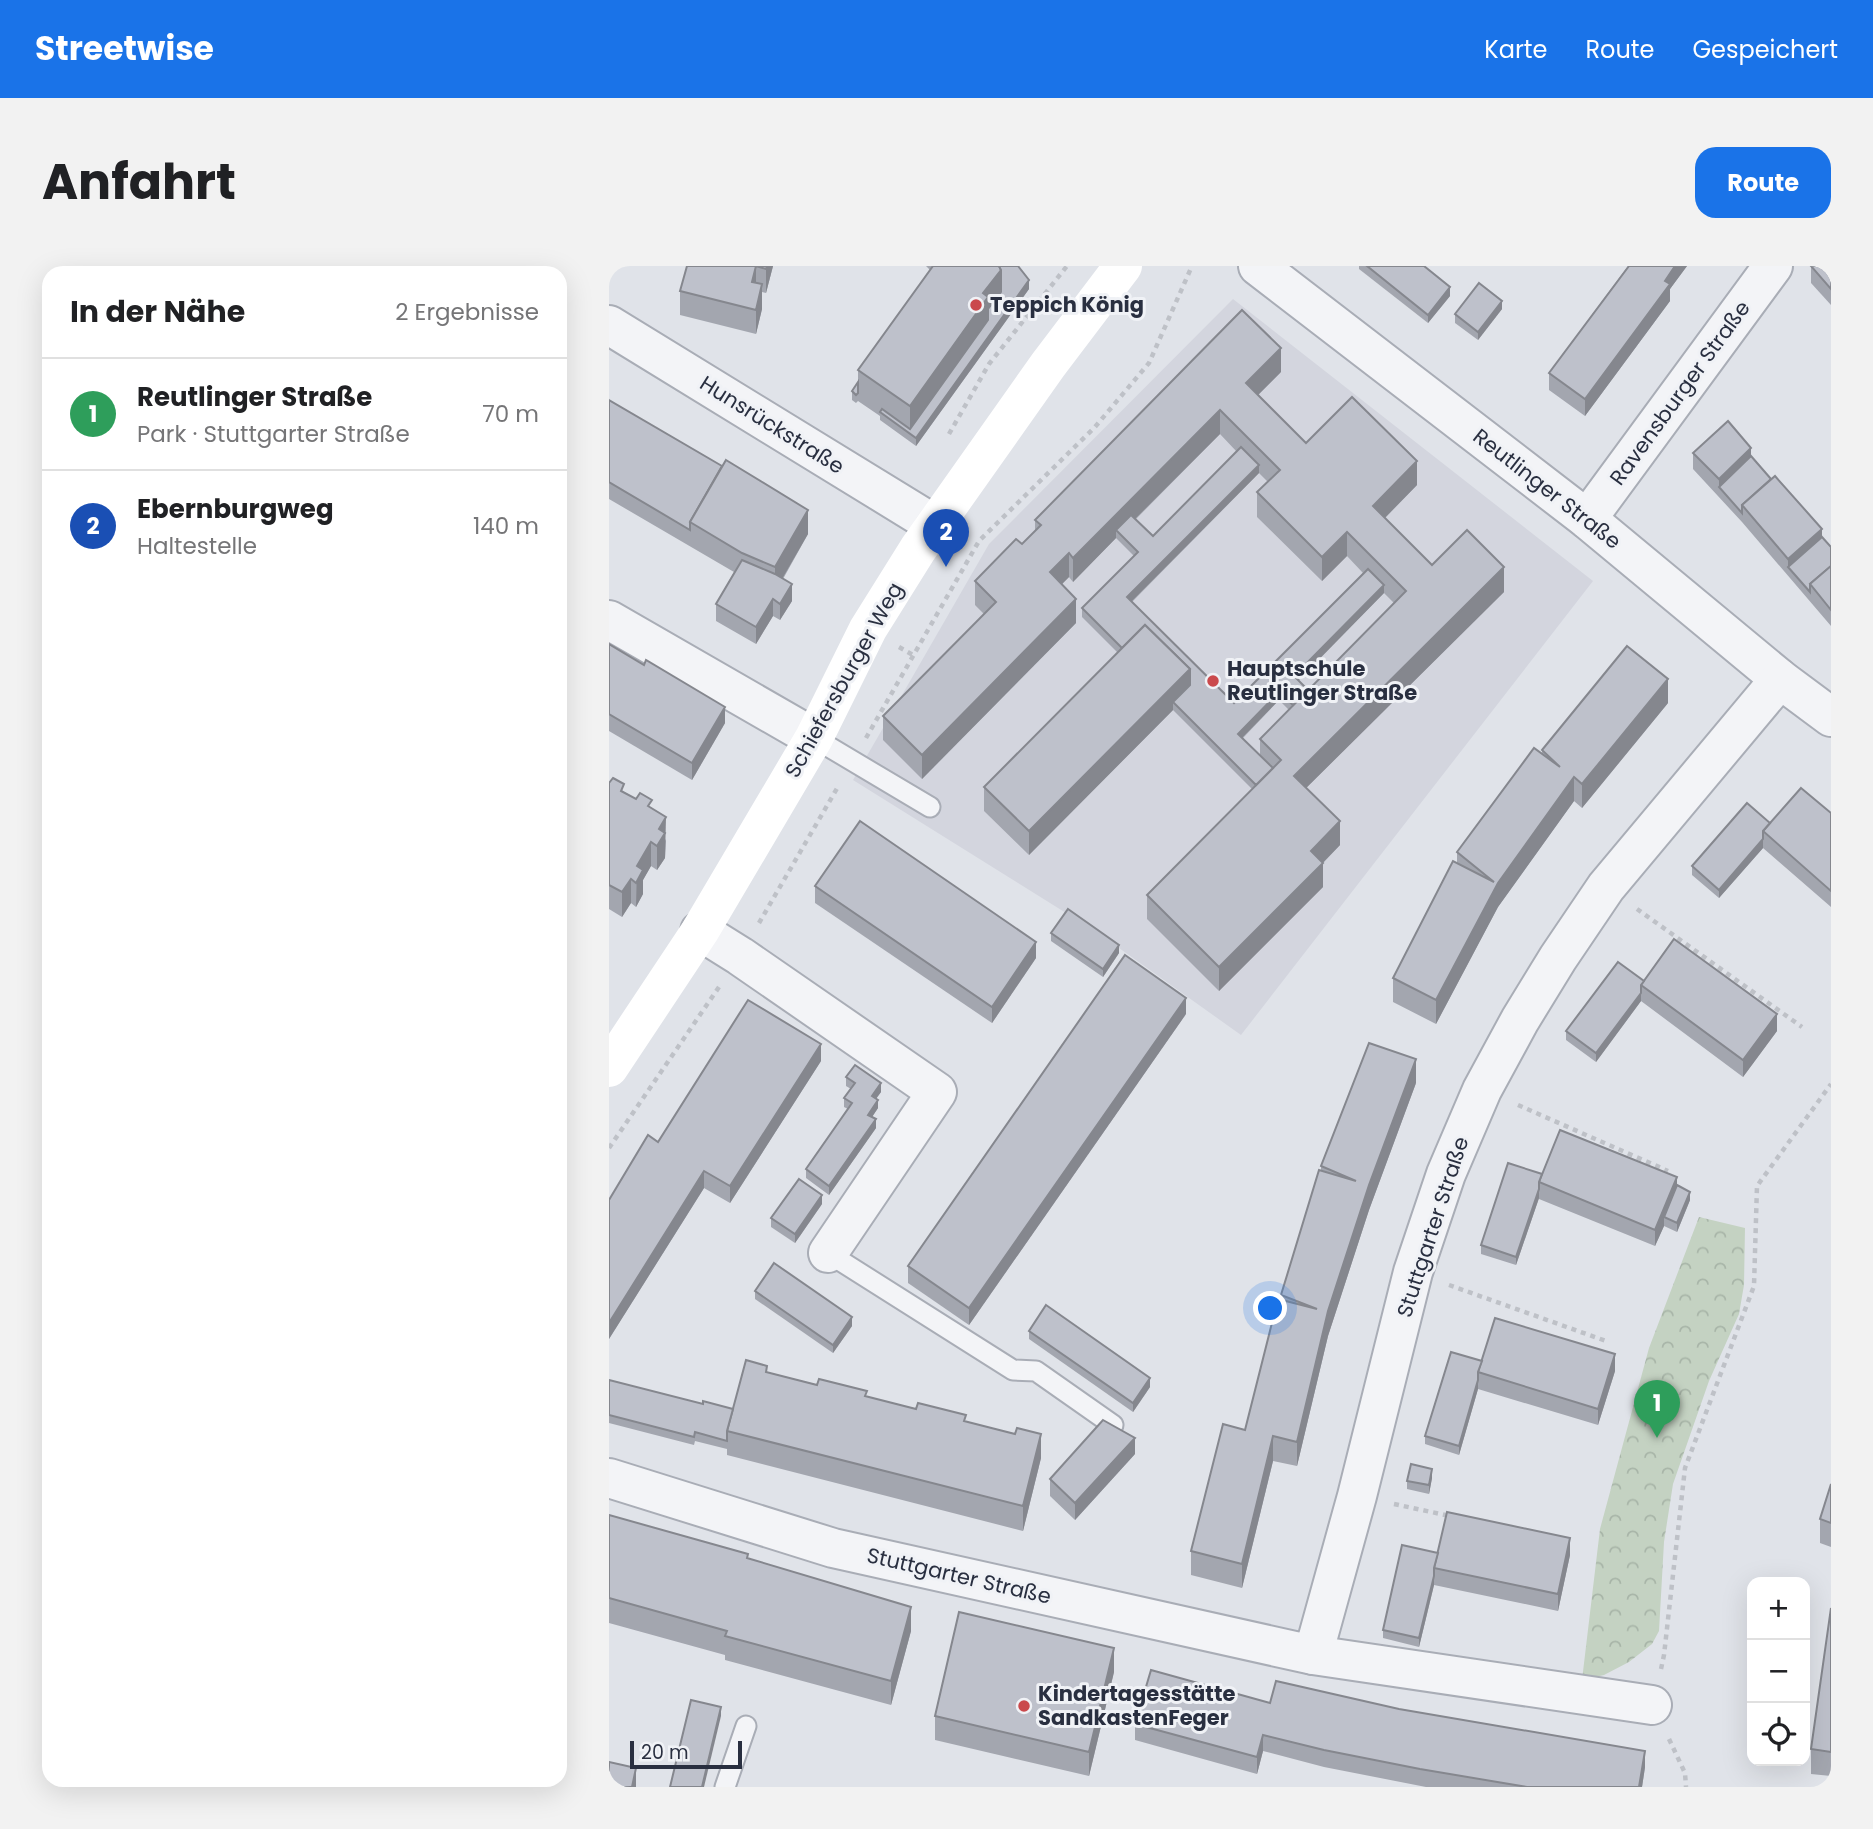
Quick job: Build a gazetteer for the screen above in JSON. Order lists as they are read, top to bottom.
{
  "streets": {
    "street": [
      "Ravensburger Straße",
      "Hunsrückstraße",
      "Reutlinger Straße",
      "Schiefersburger Weg",
      "Stuttgarter Straße"
    ]
  },
  "crossings": [
    ["Ravensburger Straße", "Reutlinger Straße"],
    ["Hunsrückstraße", "Schiefersburger Weg"],
    ["Reutlinger Straße", "Stuttgarter Straße"]
  ],
  "places": ["Teppich König", "Hauptschule Reutlinger Straße", "Kindertagesstätte SandkastenFeger"],
  "scale_bar": "20 m",
  "page": {
    "header": "Streetwise",
    "nav": ["Karte", "Route", "Gespeichert"],
    "title": "Anfahrt",
    "buttons": "Route",
    "heading": ["In der Nähe", "2 Ergebnisse"],
    "list": [
      {
        "mark": "1",
        "name": "Reutlinger Straße",
        "note": "Park · Stuttgarter Straße",
        "value": "70 m"
      },
      {
        "mark": "2",
        "name": "Ebernburgweg",
        "note": "Haltestelle",
        "value": "140 m"
      }
    ],
    "pins": ["2", "1"],
    "map_buttons": ["+", "−"],
    "scale": "20 m"
  }
}
